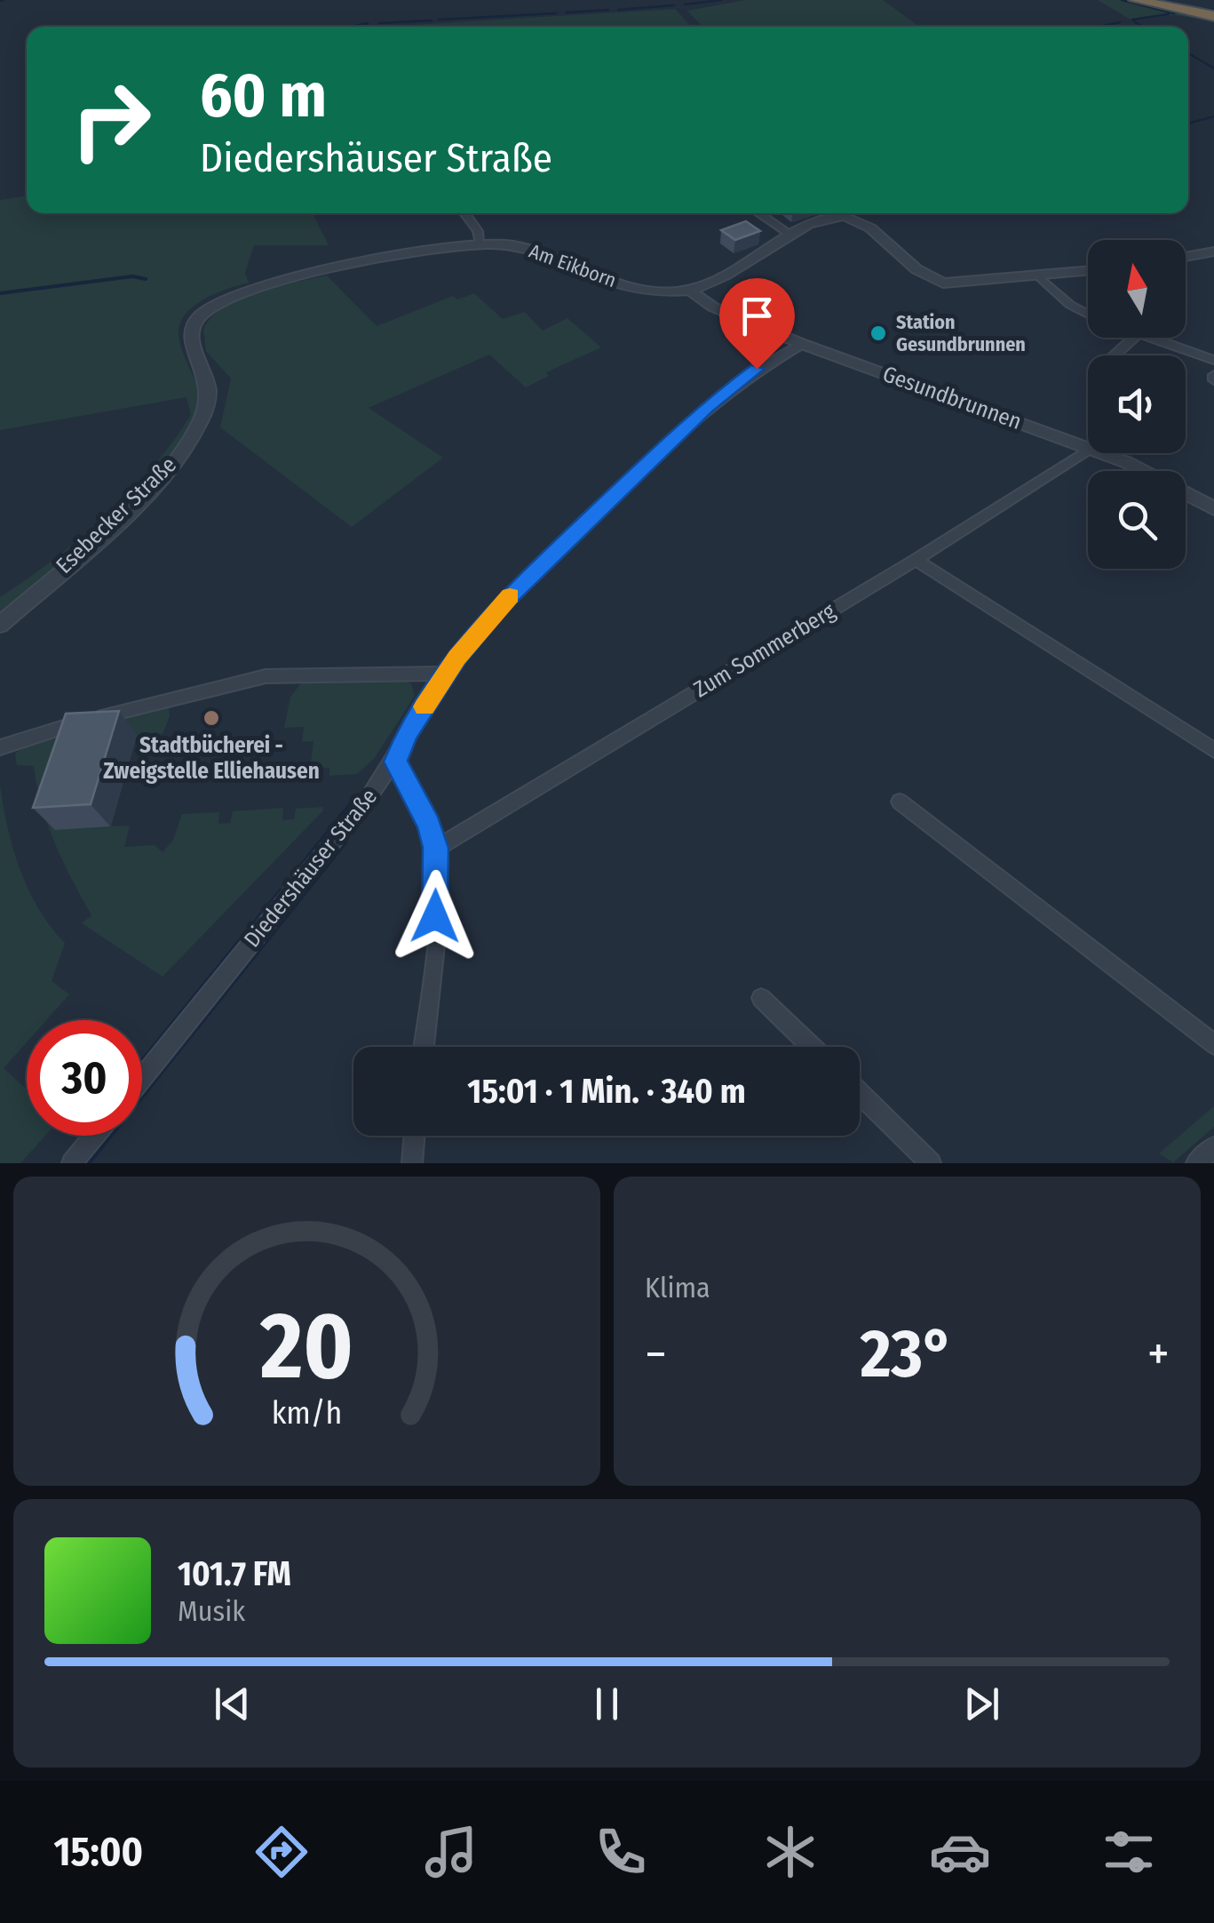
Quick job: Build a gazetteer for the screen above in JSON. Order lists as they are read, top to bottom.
{
  "streets": {
    "street": [
      "Am Eikborn",
      "Gesundbrunnen",
      "Esebecker Straße",
      "Zum Sommerberg",
      "Diedershäuser Straße"
    ]
  },
  "crossings": [
    ["Am Eikborn", "Gesundbrunnen"],
    ["Am Eikborn", "Esebecker Straße"],
    ["Gesundbrunnen", "Diedershäuser Straße"]
  ],
  "places": ["Station Gesundbrunnen", "Stadtbücherei - Zweigstelle Elliehausen"],
  "north": "top",
  "page": {
    "turn": ["60 m", "Diedershäuser Straße"],
    "limit": "30",
    "trip": "15:01 · 1 Min. · 340 m",
    "tile": "Klima",
    "heat": ["−", "23°", "+"],
    "song": ["101.7 FM", "Musik"],
    "tabs": "15:00",
    "gauge": ["20", "km/h"]
  }
}
